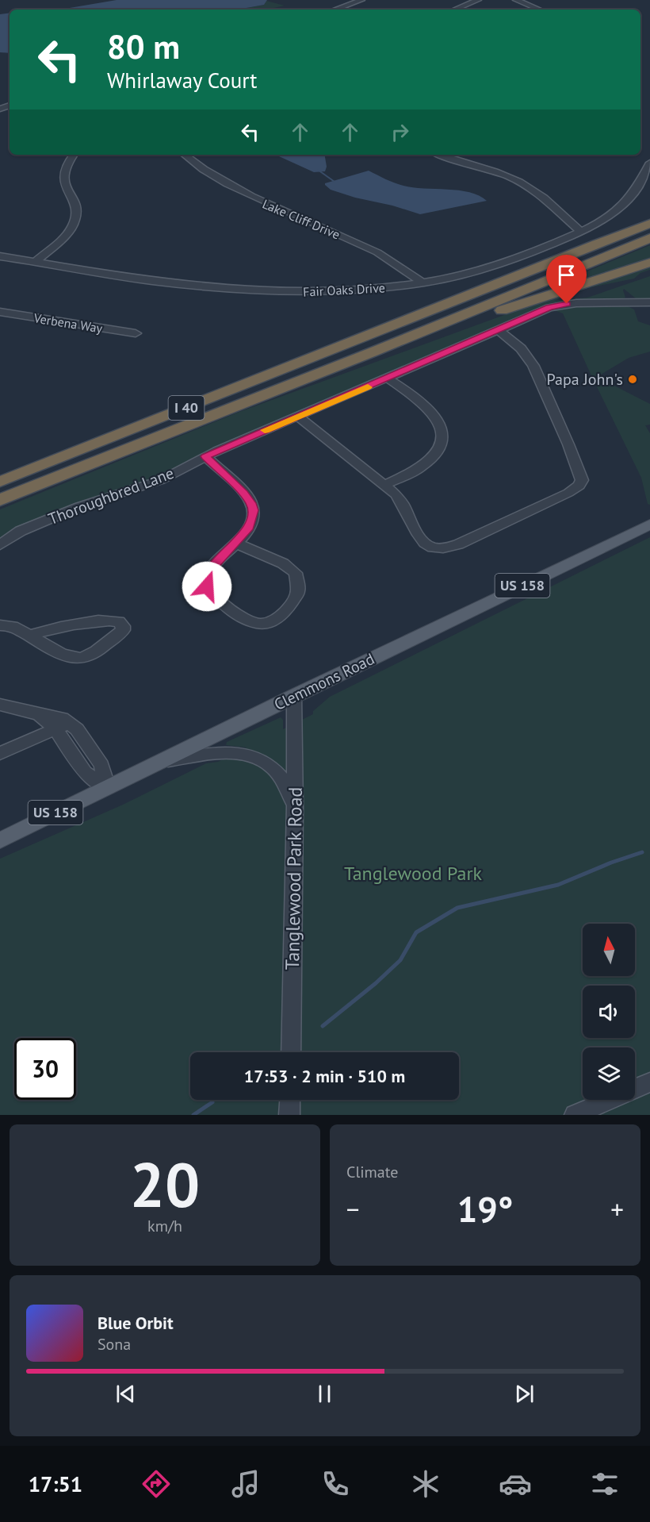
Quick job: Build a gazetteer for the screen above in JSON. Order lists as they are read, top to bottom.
{
  "streets": {
    "highway": ["I 40"],
    "main road": ["US 158", "Clemmons Road"],
    "street": [
      "Lake Cliff Drive",
      "Fair Oaks Drive",
      "Verbena Way",
      "Thoroughbred Lane",
      "Tanglewood Park Road"
    ]
  },
  "crossings": [
    ["Lake Cliff Drive", "Fair Oaks Drive"],
    ["Clemmons Road", "Tanglewood Park Road"]
  ],
  "parks": ["Tanglewood Park"],
  "places": ["Papa John's"],
  "north": "top",
  "page": {
    "turn": ["80 m", "Whirlaway Court"],
    "limit": "30",
    "trip": "17:53 · 2 min · 510 m",
    "tile": [
      ["20", "km/h"],
      "Climate"
    ],
    "heat": ["−", "19°", "+"],
    "song": ["Blue Orbit", "Sona"],
    "tabs": "17:51"
  }
}
